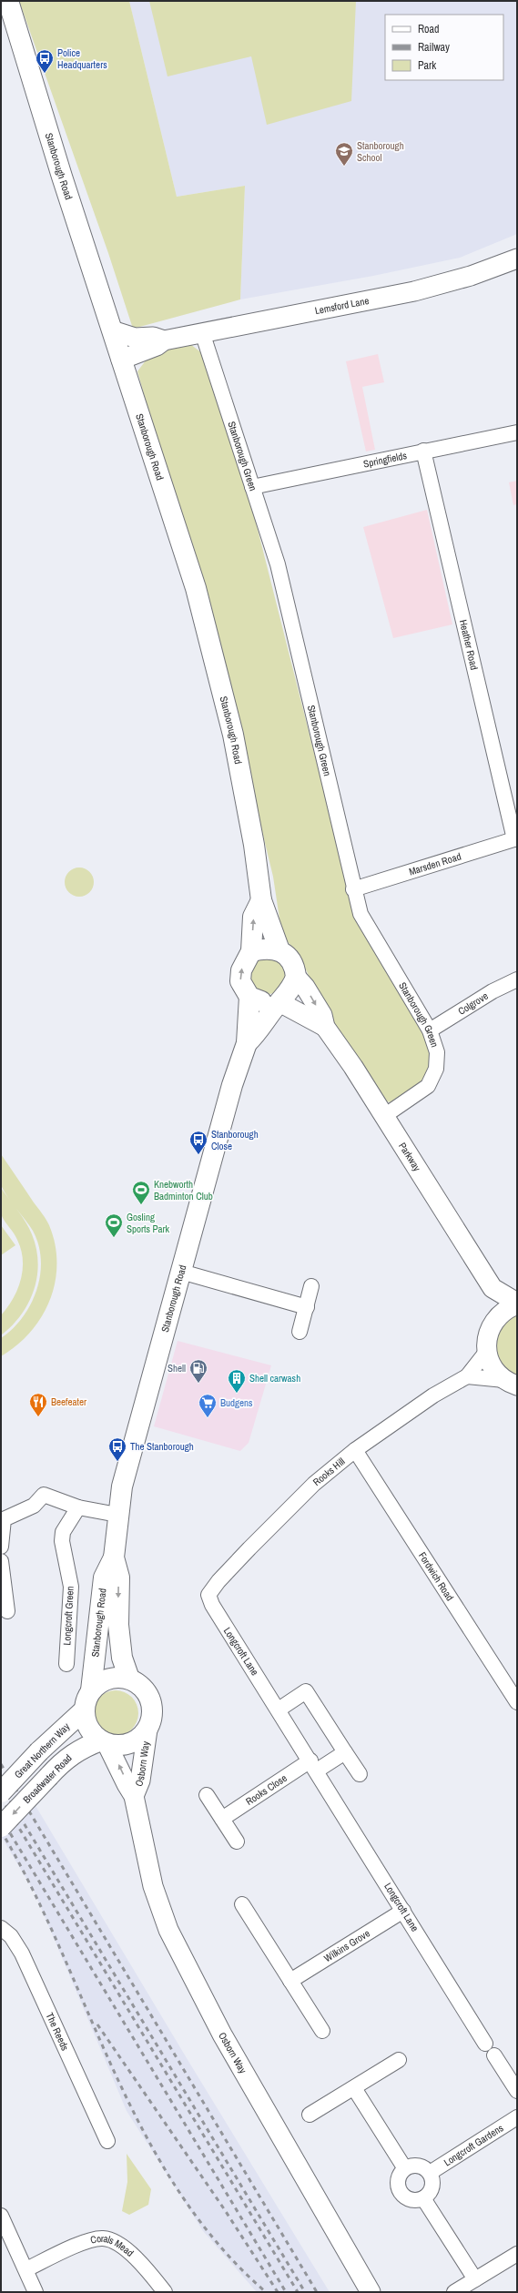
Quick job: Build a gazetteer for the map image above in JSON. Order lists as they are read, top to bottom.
{
  "streets": {
    "main road": ["Stanborough Road", "Great Northern Way", "Broadwater Road"],
    "street": [
      "Lemsford Lane",
      "Stanborough Green",
      "Springfields",
      "Heather Road",
      "Marsden Road",
      "Colgrove",
      "Parkway",
      "Rooks Hill",
      "Fordwich Road",
      "Longcroft Green",
      "Longcroft Lane",
      "Osborn Way",
      "Rooks Close",
      "Wilkins Grove",
      "The Reeds",
      "Longcroft Gardens",
      "Corals Mead"
    ]
  },
  "crossings": [
    ["Stanborough Road", "Lemsford Lane"],
    ["Stanborough Road", "Parkway"],
    ["Stanborough Road", "Great Northern Way"],
    ["Stanborough Road", "Osborn Way"],
    ["Stanborough Road", "Broadwater Road"],
    ["Lemsford Lane", "Stanborough Green"],
    ["Stanborough Green", "Springfields"],
    ["Stanborough Green", "Marsden Road"],
    ["Stanborough Green", "Colgrove"],
    ["Stanborough Green", "Parkway"],
    ["Springfields", "Heather Road"],
    ["Heather Road", "Marsden Road"],
    ["Rooks Hill", "Fordwich Road"],
    ["Rooks Hill", "Longcroft Lane"],
    ["Longcroft Lane", "Rooks Close"],
    ["Longcroft Lane", "Wilkins Grove"],
    ["Great Northern Way", "Osborn Way"],
    ["Great Northern Way", "Broadwater Road"],
    ["Osborn Way", "Broadwater Road"]
  ],
  "one_way": ["Broadwater Road"],
  "places": {
    "bus stop": ["Police Headquarters", "Stanborough Close", "The Stanborough"],
    "school or university": ["Stanborough School"],
    "sports": ["Knebworth Badminton Club", "Gosling Sports Park"],
    "fuel station": ["Shell"],
    "building": ["Shell carwash"],
    "restaurant": ["Beefeater"],
    "supermarket": ["Budgens"]
  },
  "legend": ["Road", "Railway", "Park"]
}
